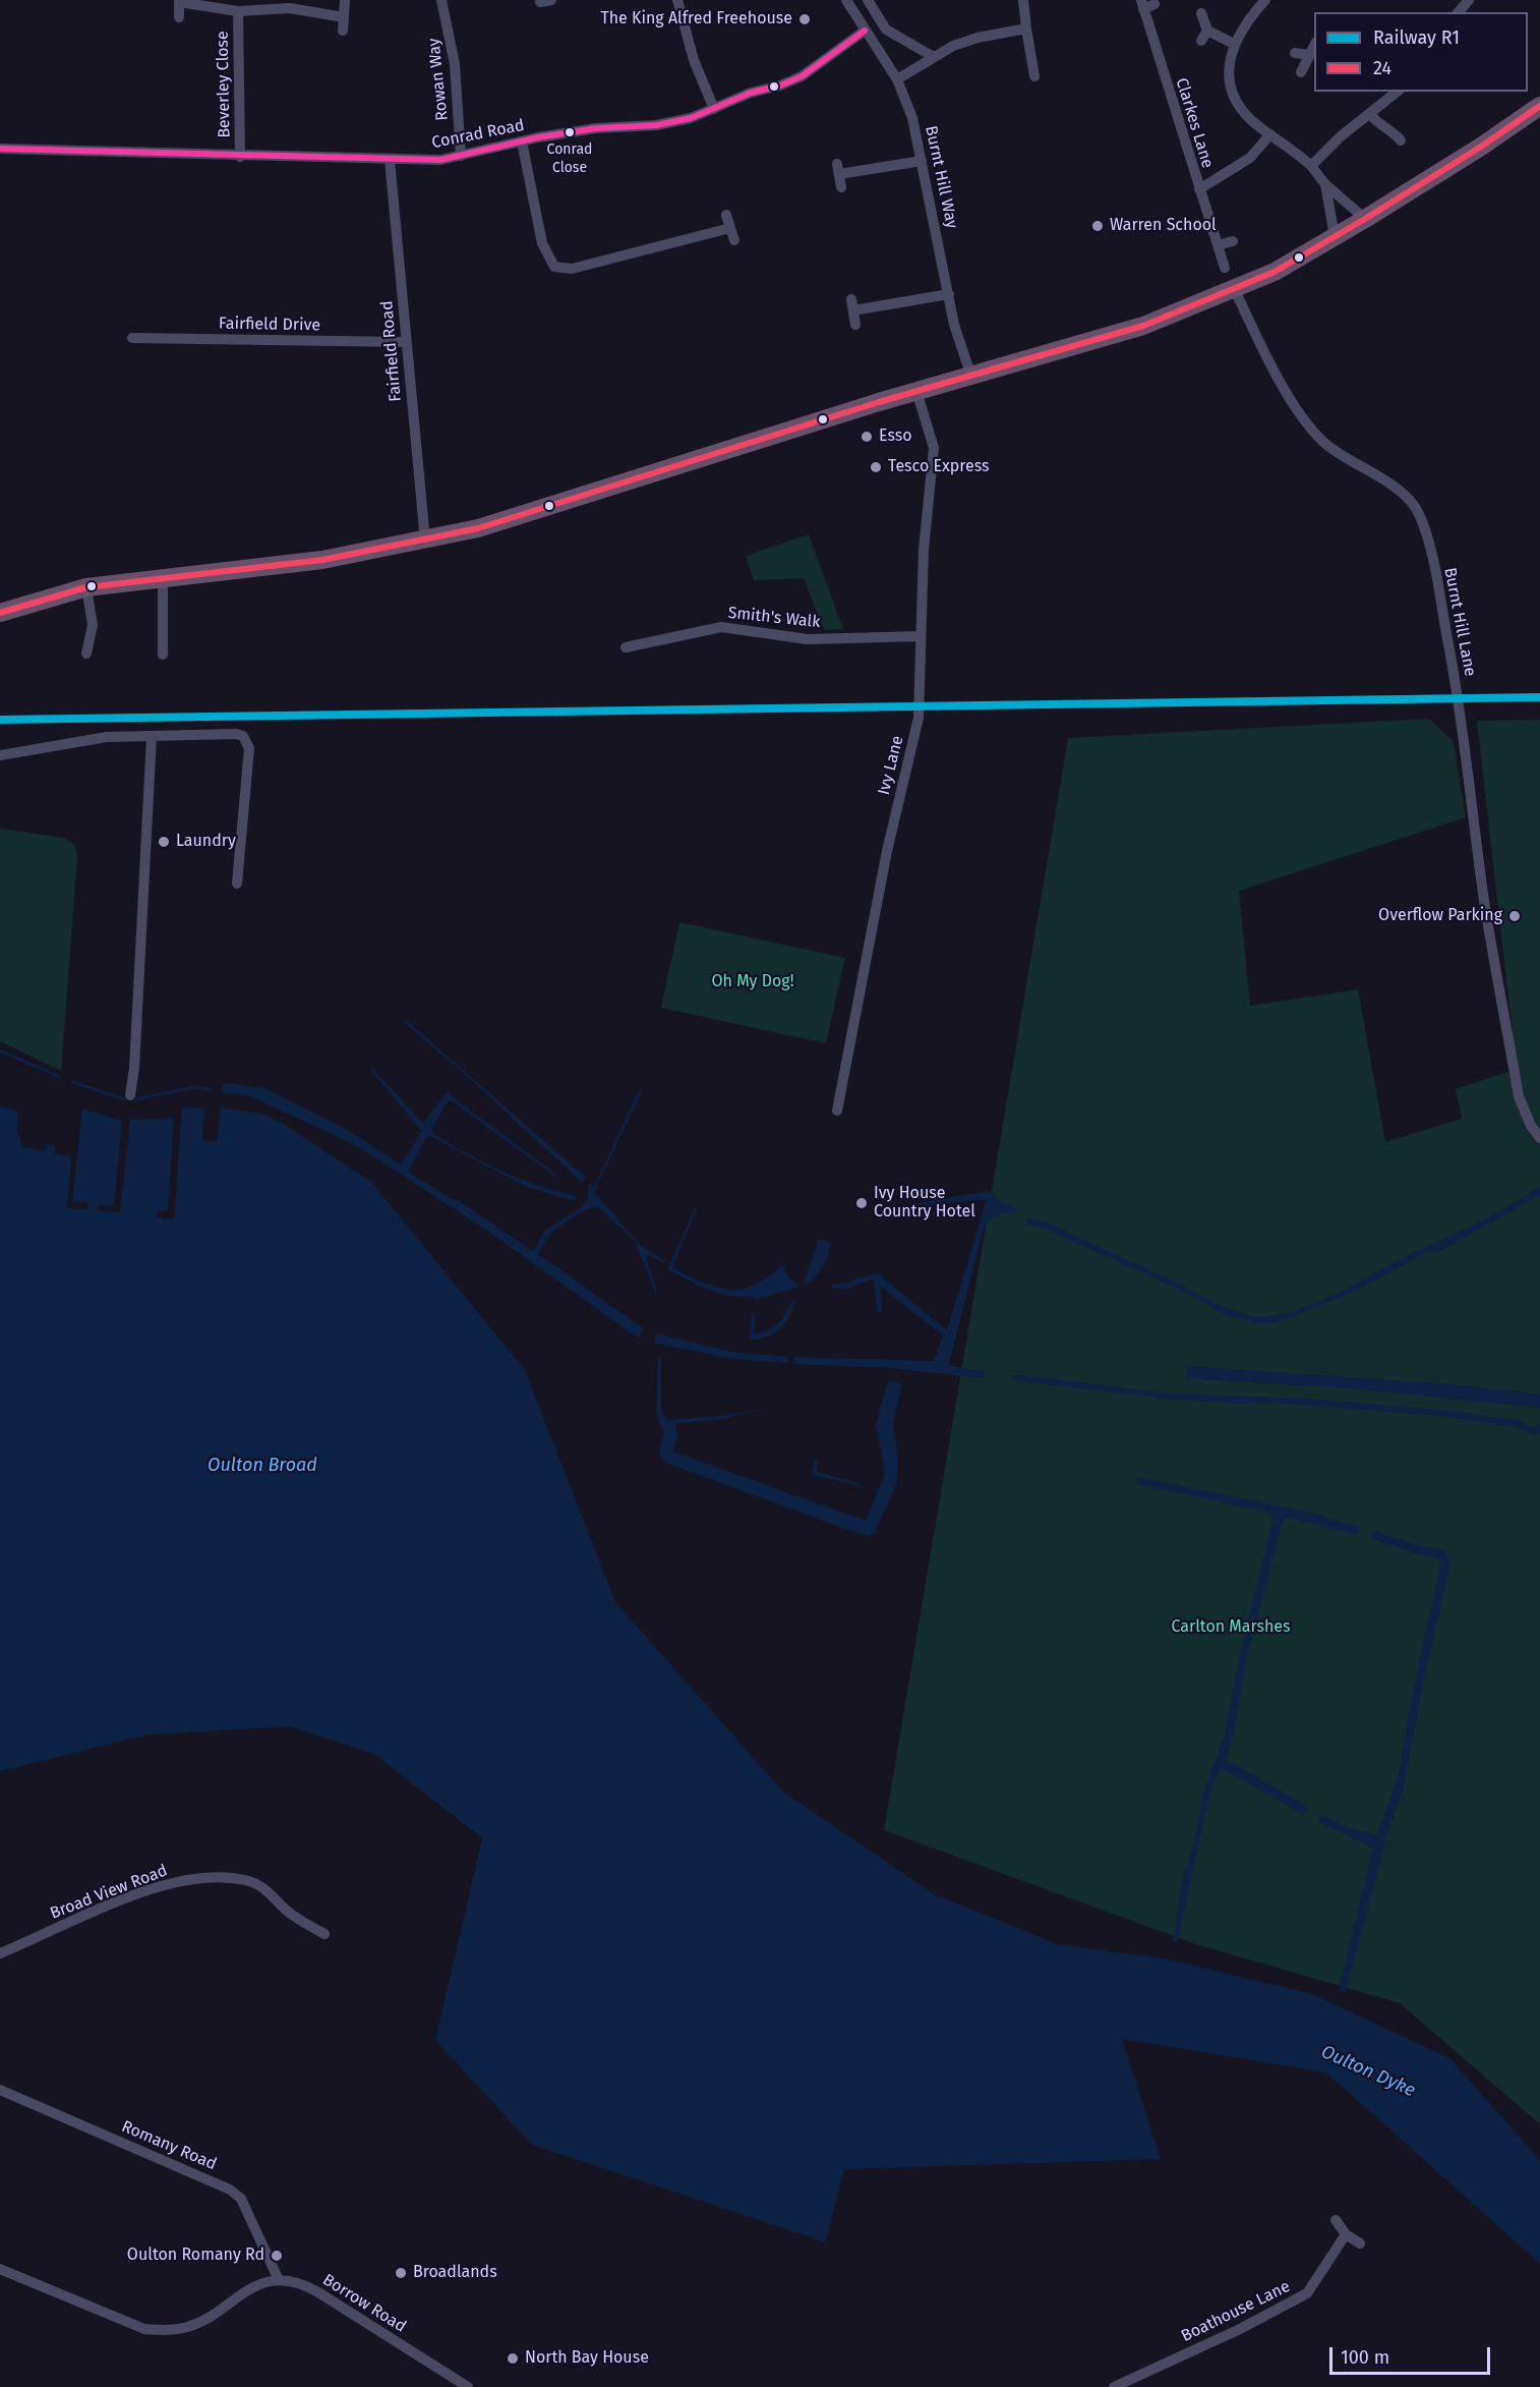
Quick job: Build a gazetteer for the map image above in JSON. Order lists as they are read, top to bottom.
{
  "streets": {
    "street": [
      "Rowan Way",
      "Beverley Close",
      "Clarkes Lane",
      "Conrad Road",
      "Burnt Hill Way",
      "Fairfield Drive",
      "Fairfield Road",
      "Smith's Walk",
      "Burnt Hill Lane",
      "Ivy Lane",
      "Broad View Road",
      "Romany Road",
      "Borrow Road",
      "Boathouse Lane"
    ]
  },
  "crossings": [
    ["Rowan Way", "Conrad Road"],
    ["Beverley Close", "Conrad Road"],
    ["Conrad Road", "Burnt Hill Way"],
    ["Conrad Road", "Fairfield Road"],
    ["Fairfield Drive", "Fairfield Road"],
    ["Smith's Walk", "Ivy Lane"],
    ["Romany Road", "Borrow Road"]
  ],
  "water": ["Oulton Broad", "Oulton Dyke"],
  "parks": ["Oh My Dog!", "Carlton Marshes"],
  "places": [
    "The King Alfred Freehouse",
    "Conrad Close",
    "Warren School",
    "Esso",
    "Tesco Express",
    "Laundry",
    "Overflow Parking",
    "Ivy House Country Hotel",
    "Oulton Romany Rd",
    "Broadlands",
    "North Bay House"
  ],
  "lines": ["transit line 24", "rail line R1"],
  "legend": ["Railway R1", "24"],
  "scale_bar": "100 m"
}
